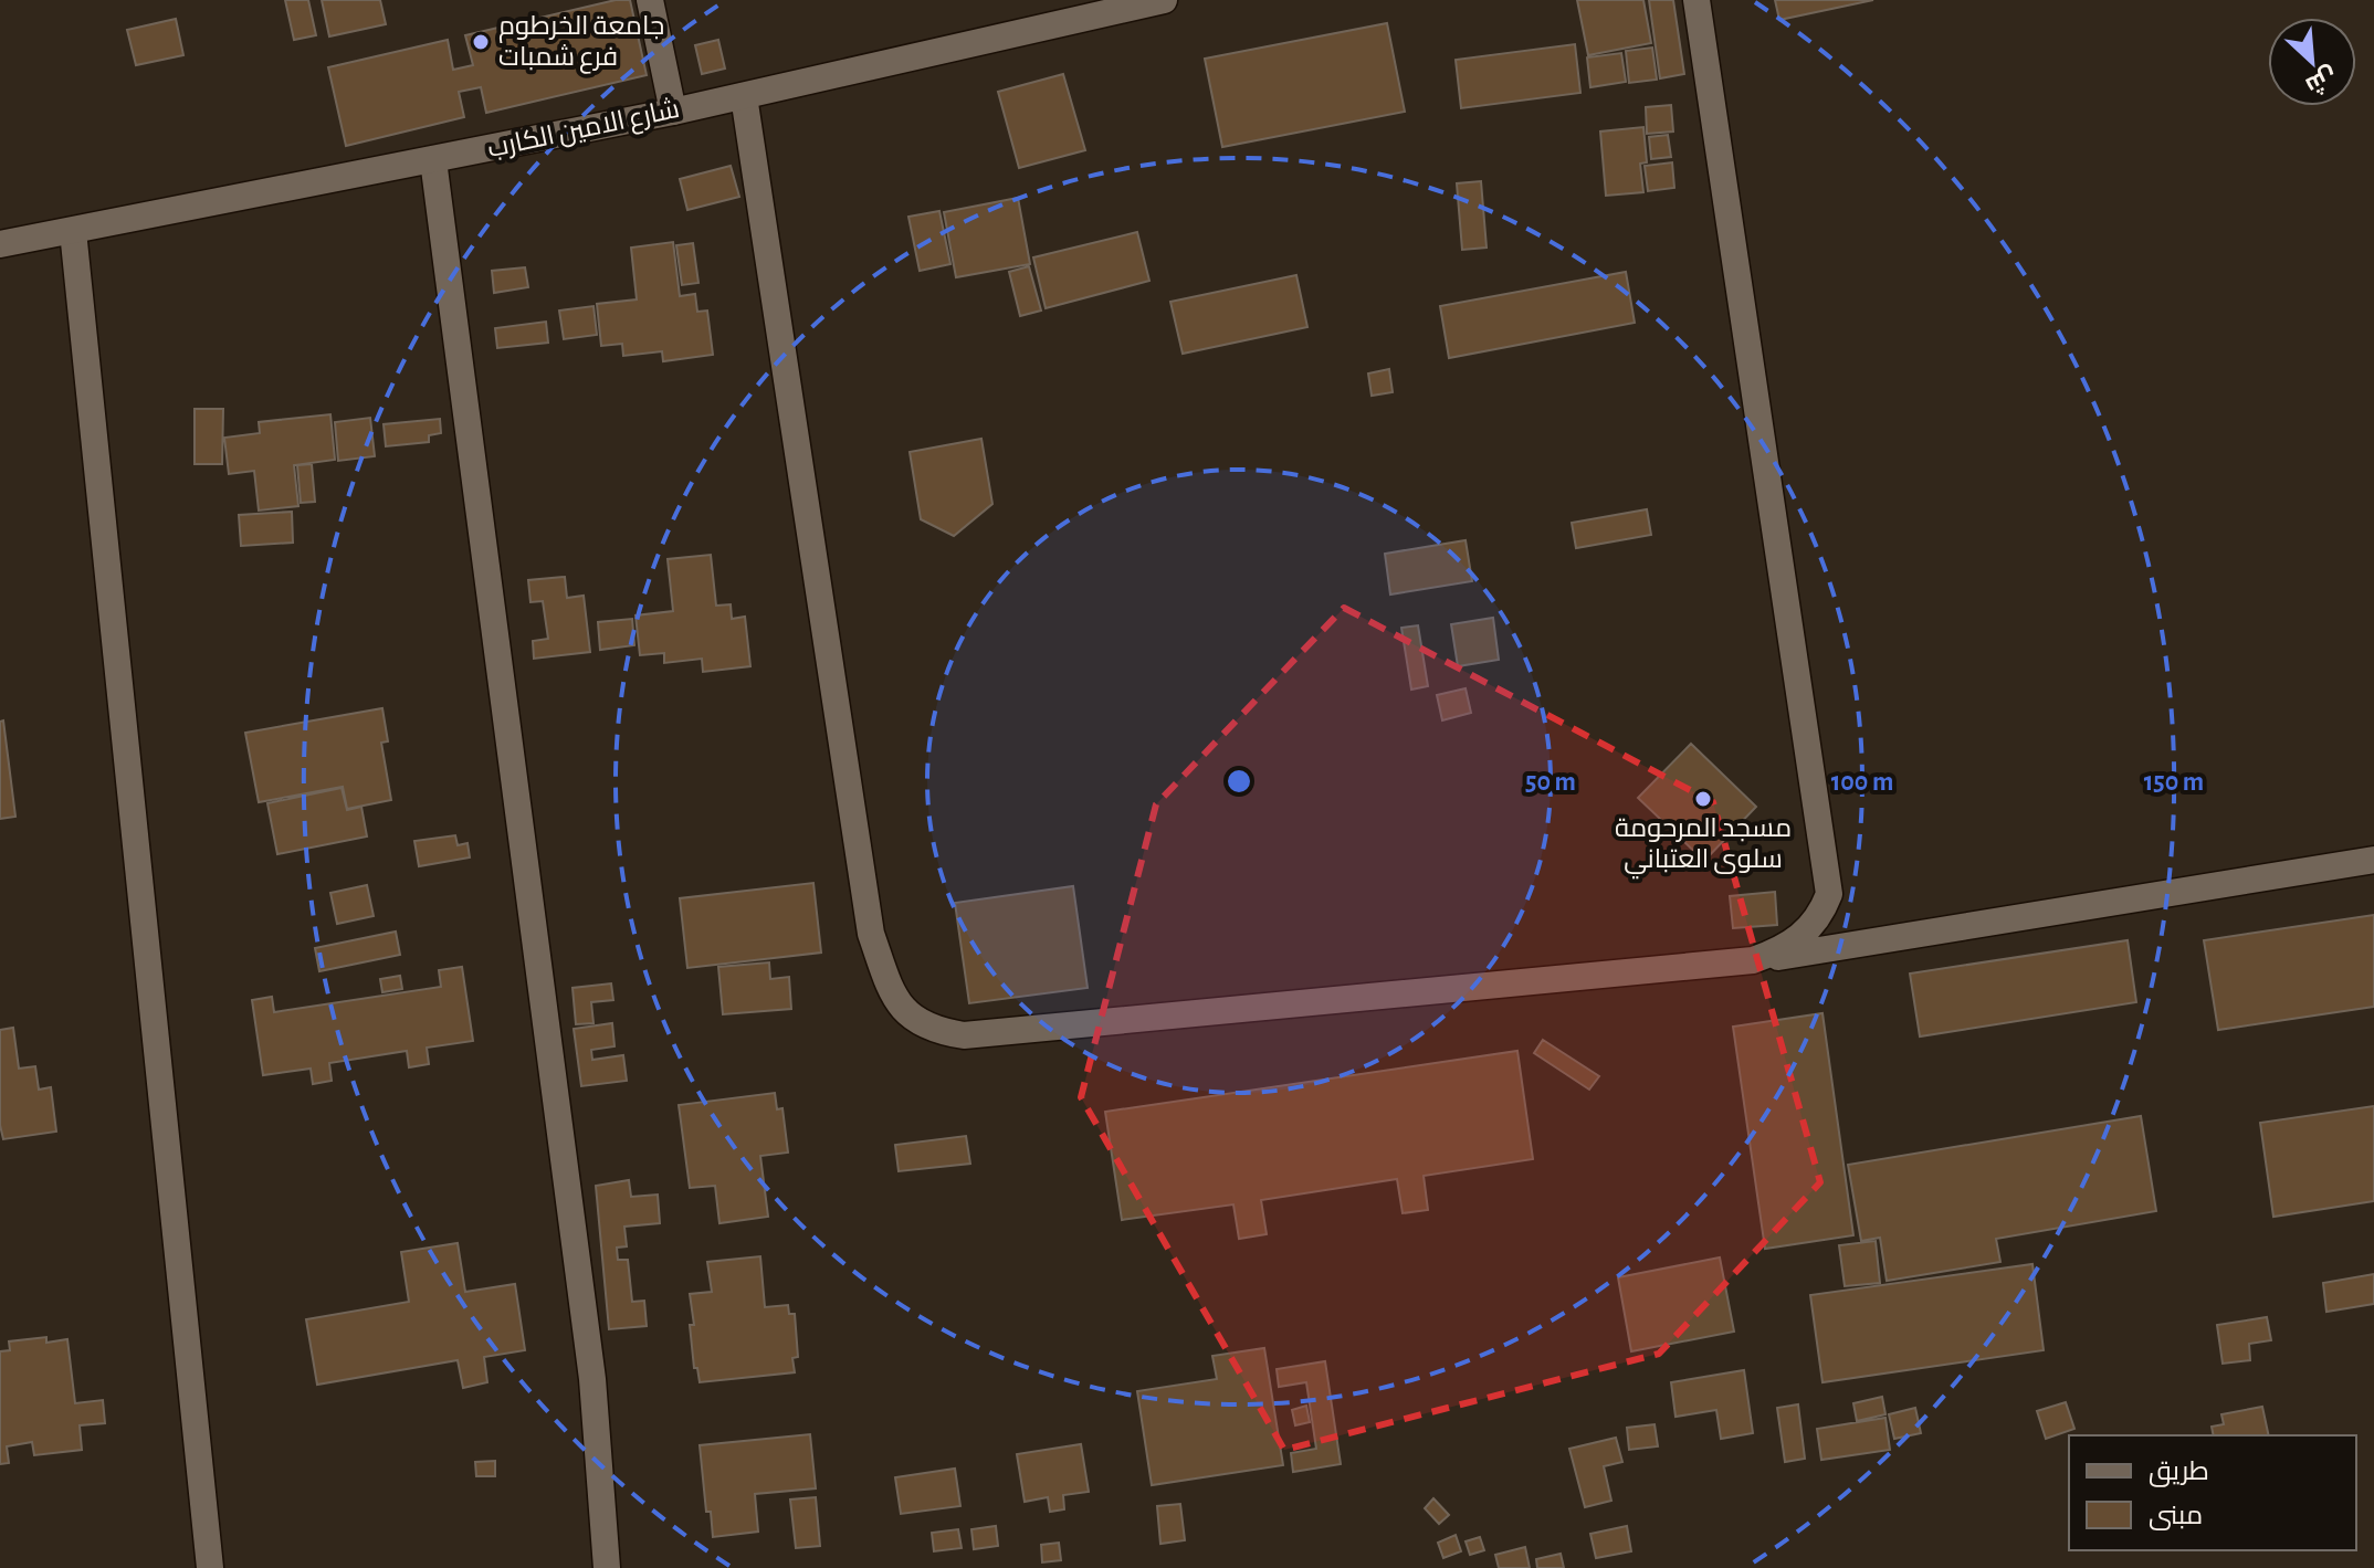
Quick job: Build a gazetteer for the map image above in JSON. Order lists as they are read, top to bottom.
{
  "streets": {
    "street": ["شارع الامين الكارب"]
  },
  "places": ["جامعة الخرطوم فرع شمبات", "مسجد المرحومة سلوى العتباني"],
  "legend": ["طريق", "مبنى"],
  "north": "bottom right",
  "rings": ["50 m", "100 m", "150 m"]
}
